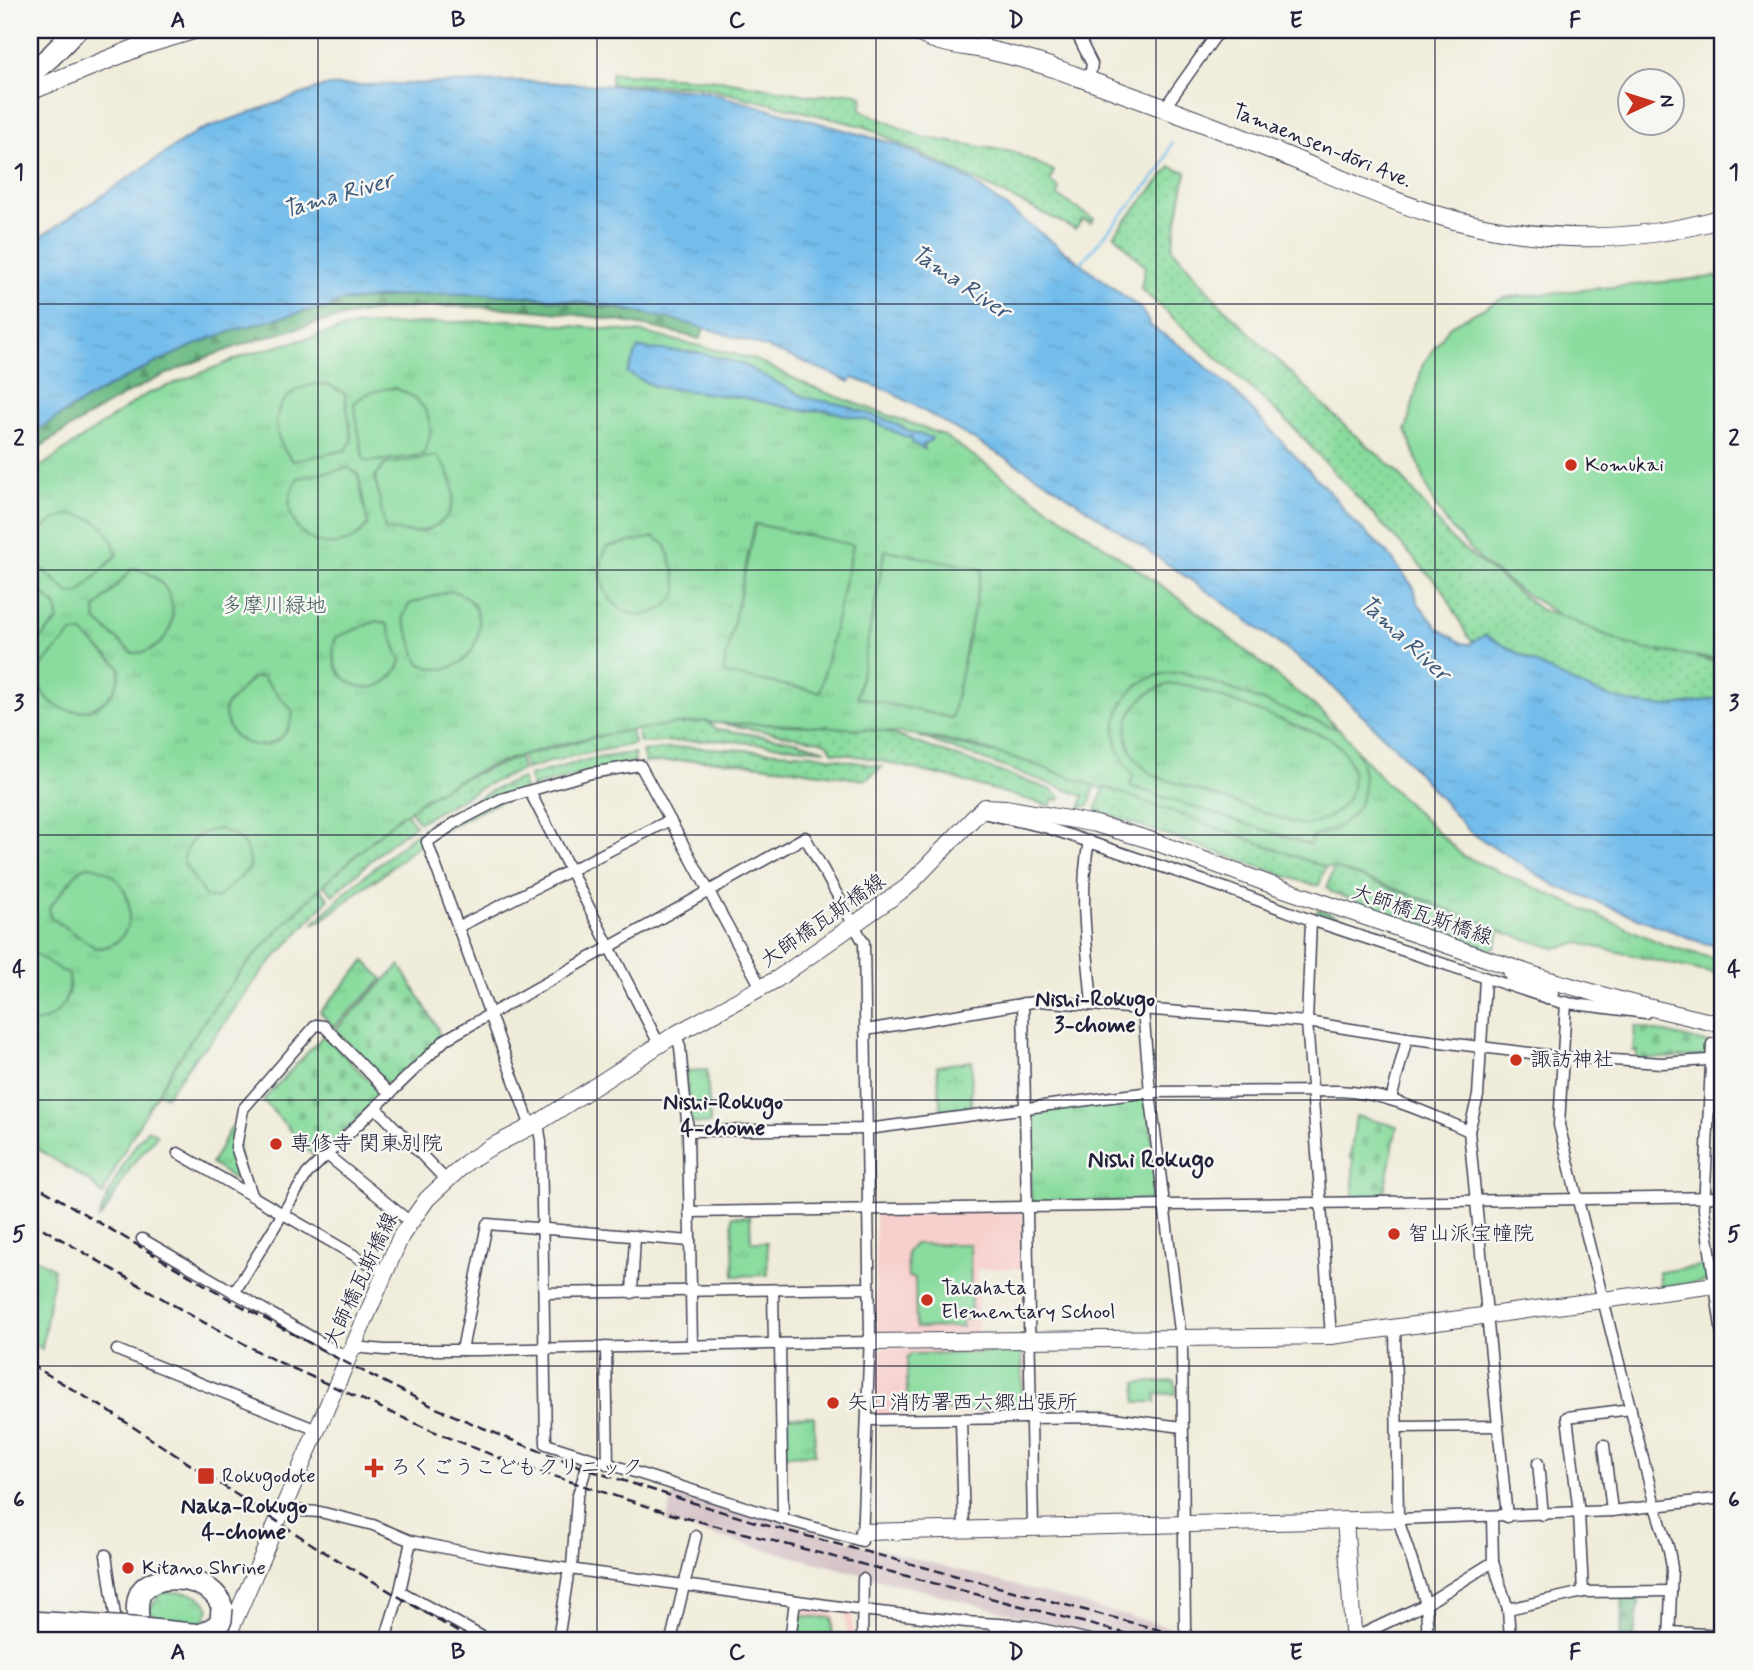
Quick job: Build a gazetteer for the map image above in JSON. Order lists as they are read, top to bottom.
{
  "streets": {
    "main road": ["Tamaensen-dōri Ave."],
    "street": ["大師橋瓦斯橋線"]
  },
  "districts": [
    "Nishi-Rokugo 3-chome",
    "Nishi-Rokugo 4-chome",
    "Nishi Rokugo",
    "Naka-Rokugo 4-chome"
  ],
  "water": ["Tama River"],
  "parks": ["多摩川緑地"],
  "places": {
    "other": [
      "Komukai",
      "諏訪神社",
      "専修寺 関東別院",
      "智山派宝幢院",
      "Takahata Elementary School",
      "矢口消防署西六郷出張所",
      "Kitano Shrine"
    ],
    "health": ["ろくごうこどもクリニック"],
    "transit": ["Rokugodote"]
  },
  "north": "right",
  "grid": {
    "columns": [
      "A",
      "B",
      "C",
      "D",
      "E",
      "F"
    ],
    "rows": [
      "1",
      "2",
      "3",
      "4",
      "5",
      "6"
    ]
  }
}
